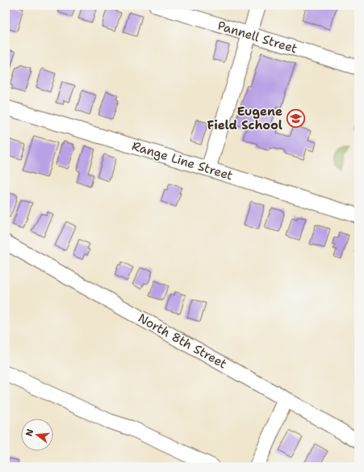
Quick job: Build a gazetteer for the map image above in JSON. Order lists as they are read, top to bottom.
{
  "streets": {
    "street": ["Pannell Street", "Range Line Street", "North 8th Street"]
  },
  "places": {
    "school or university": ["Eugene Field School"]
  },
  "north": "left"
}
